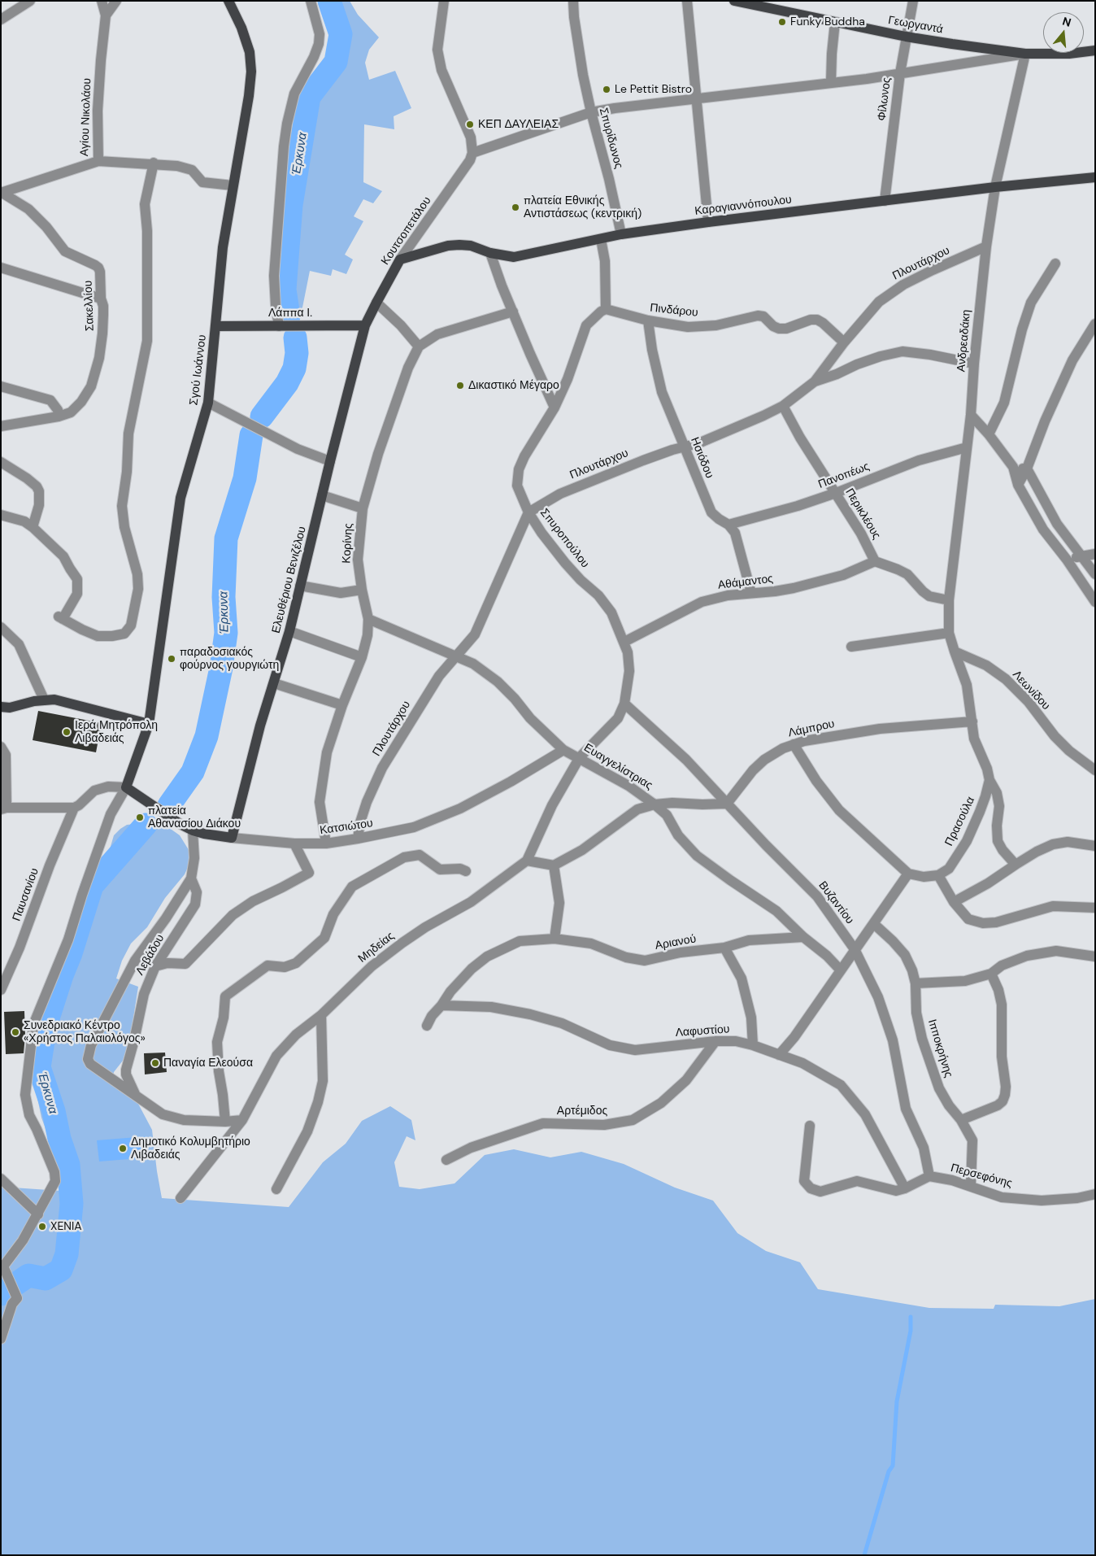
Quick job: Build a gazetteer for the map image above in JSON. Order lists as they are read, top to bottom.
{
  "streets": {
    "main road": [
      "Γεωργαντά",
      "Καραγιαννόπουλου",
      "Κουτσοπετάλου",
      "Λάππα Ι.",
      "Σγού Ιωάννου",
      "Ελευθέριου Βενιζέλου",
      "Κατσιώτου"
    ],
    "street": [
      "Φίλωνος",
      "Αγίου Νικολάου",
      "Σπυρίδωνος",
      "Πλουτάρχου",
      "Σακελλίου",
      "Πινδάρου",
      "Ανδρεαδάκη",
      "Ησιόδου",
      "Πανοπέως",
      "Περικλέους",
      "Σπυροπούλου",
      "Κορίνης",
      "Αθάμαντος",
      "Λεωνίδου",
      "Λάμπρου",
      "Ευαγγελίστριας",
      "Πρασούλα",
      "Παυσανίου",
      "Βυζαντίου",
      "Αριανού",
      "Μηδείας",
      "Λεβάδου",
      "Λαφυστίου",
      "Ιπποκρήνης",
      "Αρτέμιδος",
      "Περσεφόνης"
    ]
  },
  "crossings": [
    ["Γεωργαντά", "Φίλωνος"],
    ["Γεωργαντά", "Ανδρεαδάκη"],
    ["Φίλωνος", "Καραγιαννόπουλου"],
    ["Αγίου Νικολάου", "Σακελλίου"],
    ["Σπυρίδωνος", "Καραγιαννόπουλου"],
    ["Καραγιαννόπουλου", "Κουτσοπετάλου"],
    ["Καραγιαννόπουλου", "Ανδρεαδάκη"],
    ["Κουτσοπετάλου", "Λάππα Ι."],
    ["Κουτσοπετάλου", "Ελευθέριου Βενιζέλου"],
    ["Πλουτάρχου", "Πινδάρου"],
    ["Πλουτάρχου", "Ανδρεαδάκη"],
    ["Πλουτάρχου", "Ησιόδου"],
    ["Πλουτάρχου", "Περικλέους"],
    ["Πλουτάρχου", "Σπυροπούλου"],
    ["Πλουτάρχου", "Ευαγγελίστριας"],
    ["Πλουτάρχου", "Κατσιώτου"],
    ["Πινδάρου", "Ησιόδου"],
    ["Πινδάρου", "Σπυροπούλου"],
    ["Λάππα Ι.", "Σγού Ιωάννου"],
    ["Λάππα Ι.", "Ελευθέριου Βενιζέλου"],
    ["Ανδρεαδάκη", "Πανοπέως"],
    ["Σγού Ιωάννου", "Κατσιώτου"],
    ["Ησιόδου", "Πανοπέως"],
    ["Ησιόδου", "Αθάμαντος"],
    ["Πανοπέως", "Περικλέους"],
    ["Περικλέους", "Αθάμαντος"],
    ["Σπυροπούλου", "Αθάμαντος"],
    ["Σπυροπούλου", "Ευαγγελίστριας"],
    ["Σπυροπούλου", "Βυζαντίου"],
    ["Σπυροπούλου", "Μηδείας"],
    ["Κορίνης", "Ευαγγελίστριας"],
    ["Κορίνης", "Κατσιώτου"],
    ["Ελευθέριου Βενιζέλου", "Κατσιώτου"],
    ["Λάμπρου", "Βυζαντίου"],
    ["Ευαγγελίστριας", "Κατσιώτου"],
    ["Ευαγγελίστριας", "Αριανού"],
    ["Κατσιώτου", "Λεβάδου"],
    ["Βυζαντίου", "Περσεφόνης"],
    ["Αριανού", "Λαφυστίου"],
    ["Λαφυστίου", "Αρτέμιδος"],
    ["Ιπποκρήνης", "Περσεφόνης"]
  ],
  "water": ["Έρκυνα"],
  "places": [
    "Funky Buddha",
    "Le Pettit Bistro",
    "ΚΕΠ ΔΑΥΛΕΙΑΣ",
    "πλατεία Εθνικής Αντιστάσεως (κεντρική)",
    "Δικαστικό Μέγαρο",
    "παραδοσιακός φούρνος γουργιώτη",
    "Ιερά Μητρόπολη Λιβαδειάς",
    "πλατεία Αθανασίου Διάκου",
    "Συνεδριακό Κέντρο «Χρήστος Παλαιολόγος»",
    "Παναγία Ελεούσα",
    "Δημοτικό Κολυμβητήριο Λιβαδειάς",
    "XENIA"
  ],
  "north": "top"
}
